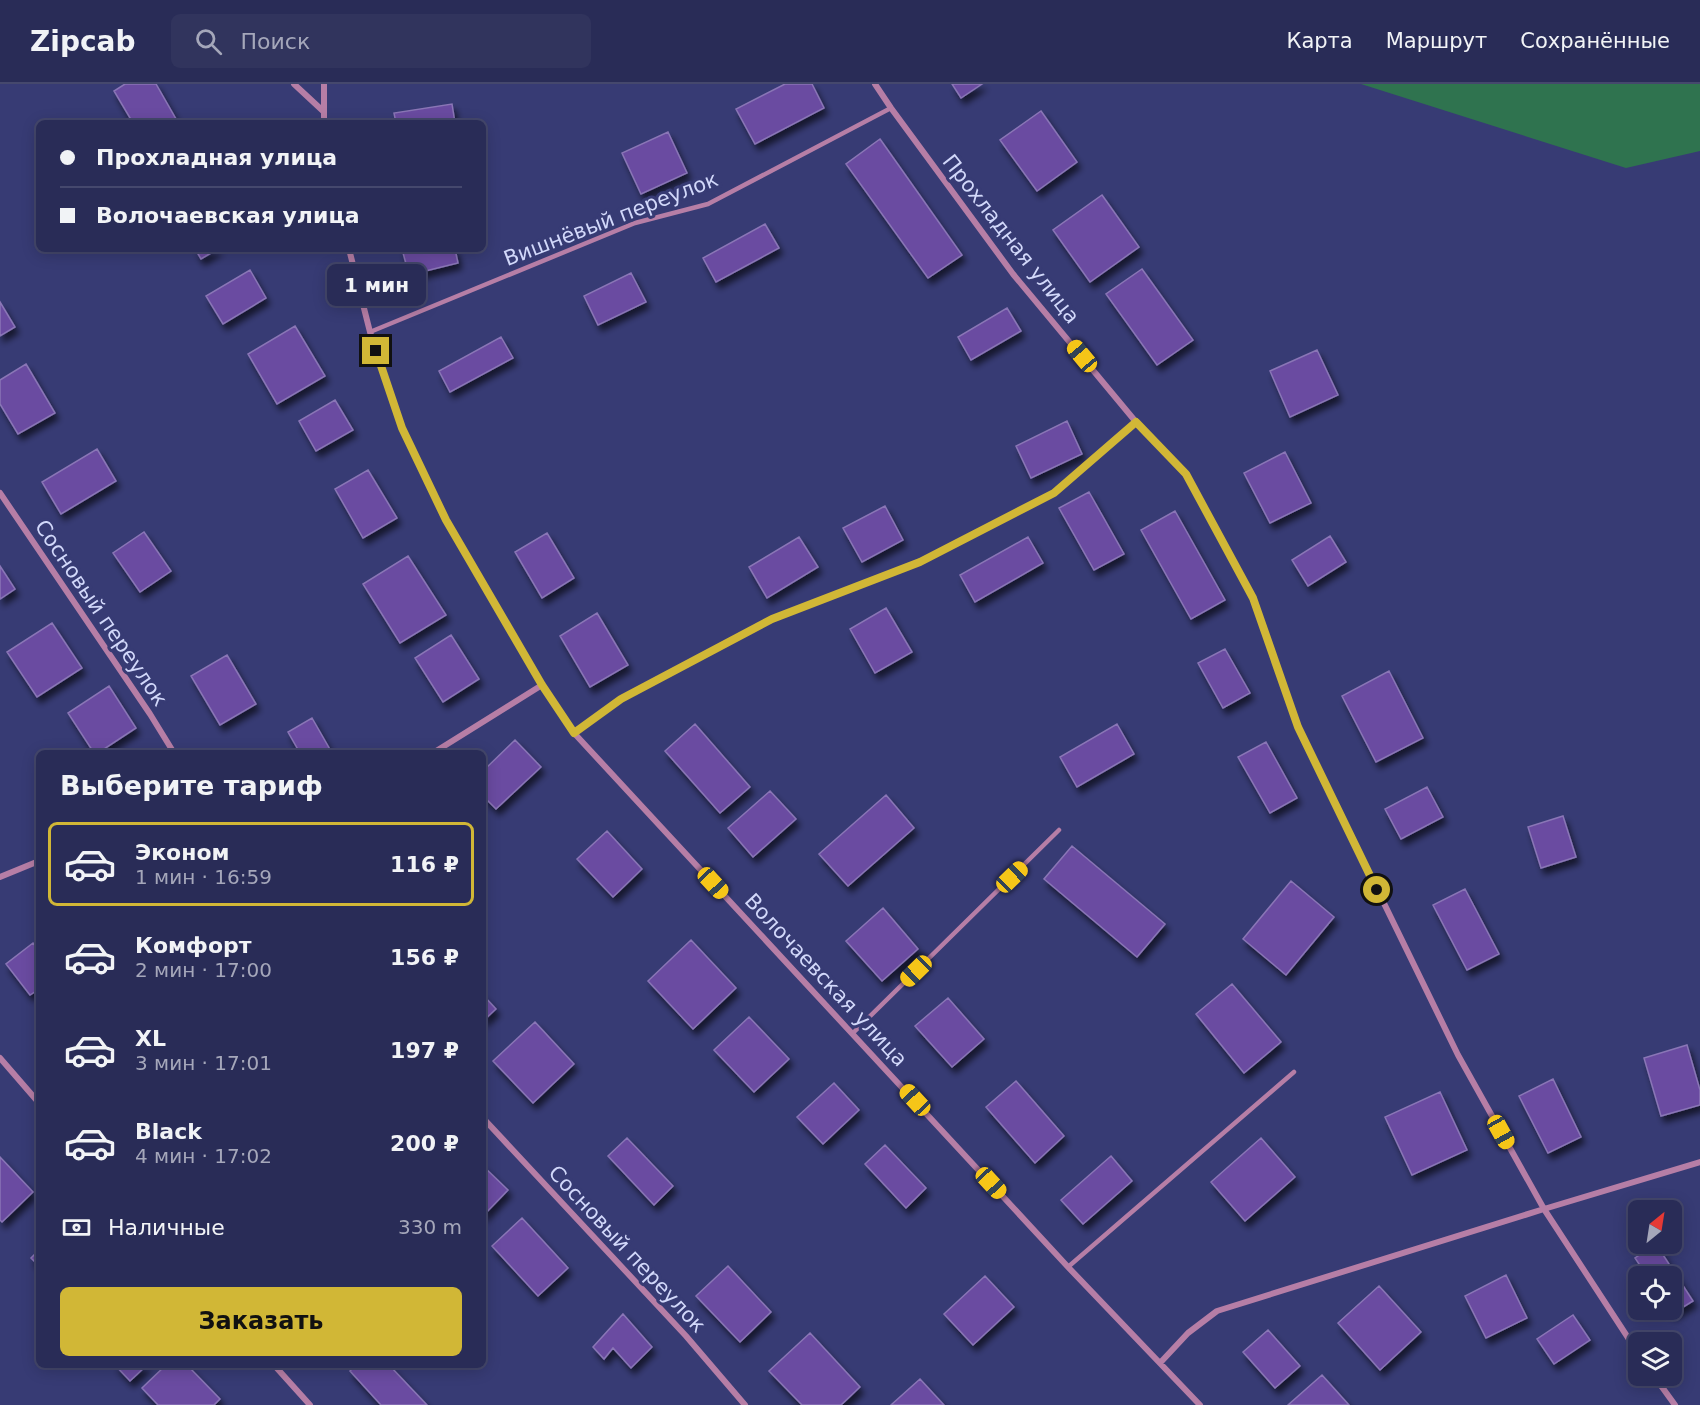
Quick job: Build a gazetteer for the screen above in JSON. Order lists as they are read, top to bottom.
{
  "streets": {
    "street": ["Прохладная улица", "Сосновый переулок", "Волочаевская улица"],
    "lane": ["Вишнёвый переулок"]
  },
  "crossings": [
    ["Вишнёвый переулок", "Прохладная улица"],
    ["Вишнёвый переулок", "Волочаевская улица"]
  ],
  "north": "top right",
  "page": {
    "header": "Zipcab",
    "search": "Поиск",
    "nav": ["Карта", "Маршрут", "Сохранённые"],
    "banner": ["Прохладная улица", "Волочаевская улица"],
    "bubble": "1 мин",
    "heading": "Выберите тариф",
    "list": [
      {
        "name": "Эконом",
        "note": "1 мин · 16:59",
        "value": "116 ₽"
      },
      {
        "name": "Комфорт",
        "note": "2 мин · 17:00",
        "value": "156 ₽"
      },
      {
        "name": "XL",
        "note": "3 мин · 17:01",
        "value": "197 ₽"
      },
      {
        "name": "Black",
        "note": "4 мин · 17:02",
        "value": "200 ₽"
      }
    ],
    "pay": ["Наличные", "330 m"],
    "buttons": "Заказать"
  }
}
